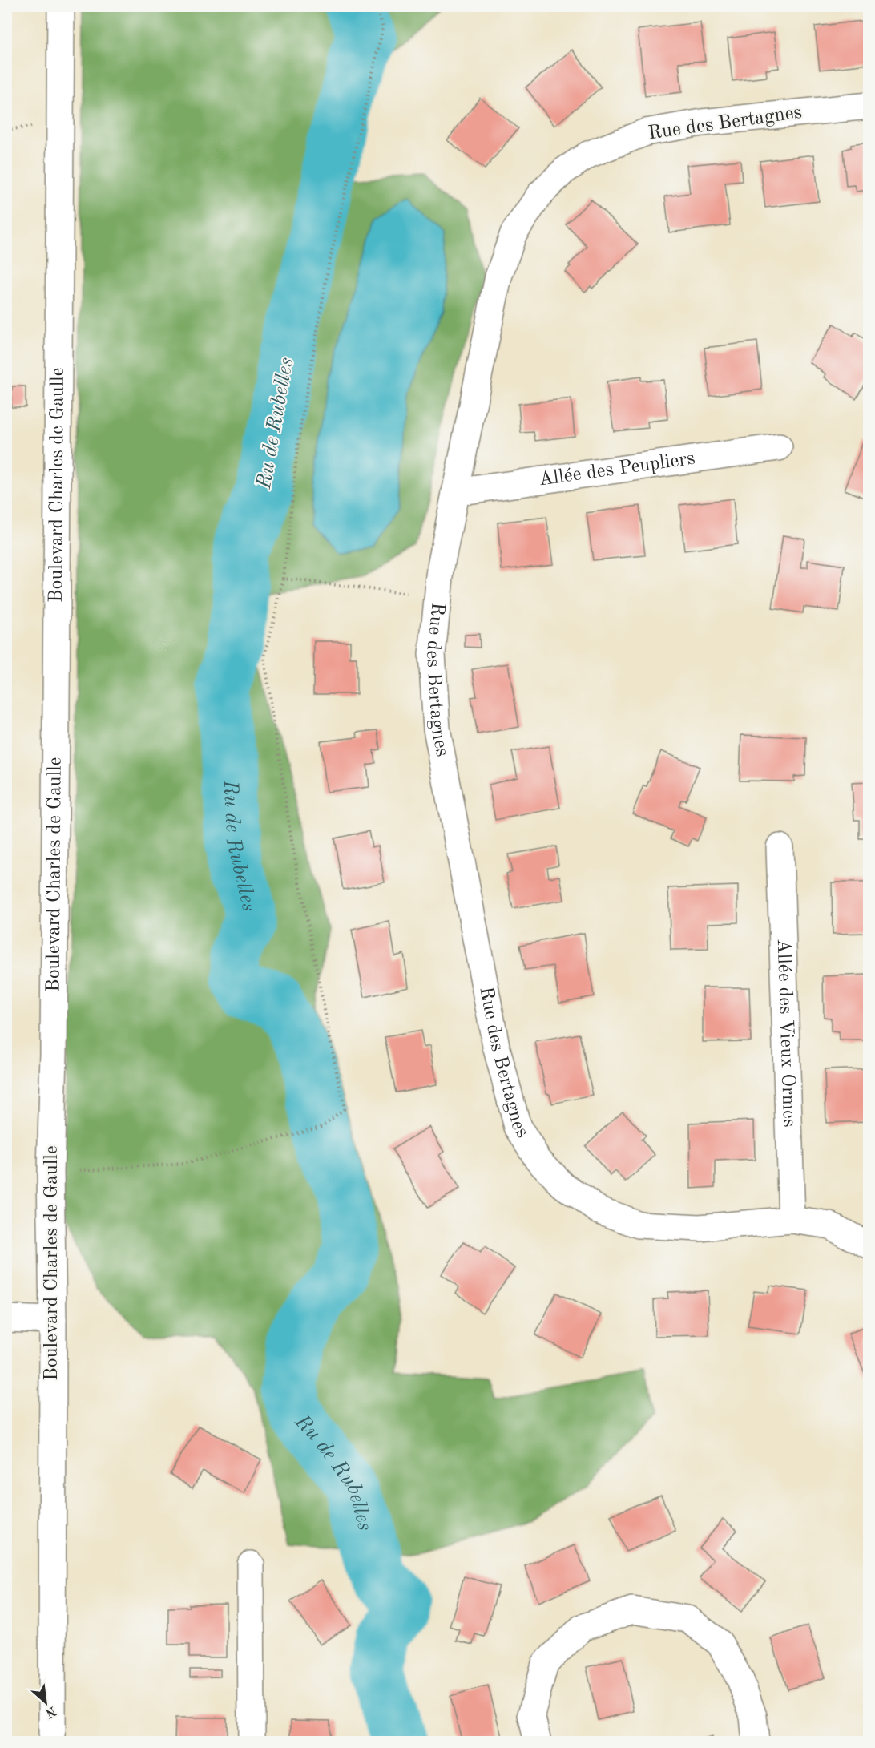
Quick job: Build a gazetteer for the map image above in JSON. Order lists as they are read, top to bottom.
{
  "streets": {
    "street": [
      "Rue des Bertagnes",
      "Allée des Peupliers",
      "Boulevard Charles de Gaulle",
      "Allée des Vieux Ormes"
    ]
  },
  "crossings": [
    ["Rue des Bertagnes", "Allée des Peupliers"],
    ["Rue des Bertagnes", "Allée des Vieux Ormes"]
  ],
  "water": ["Ru de Rubelles"],
  "north": "bottom right"
}
